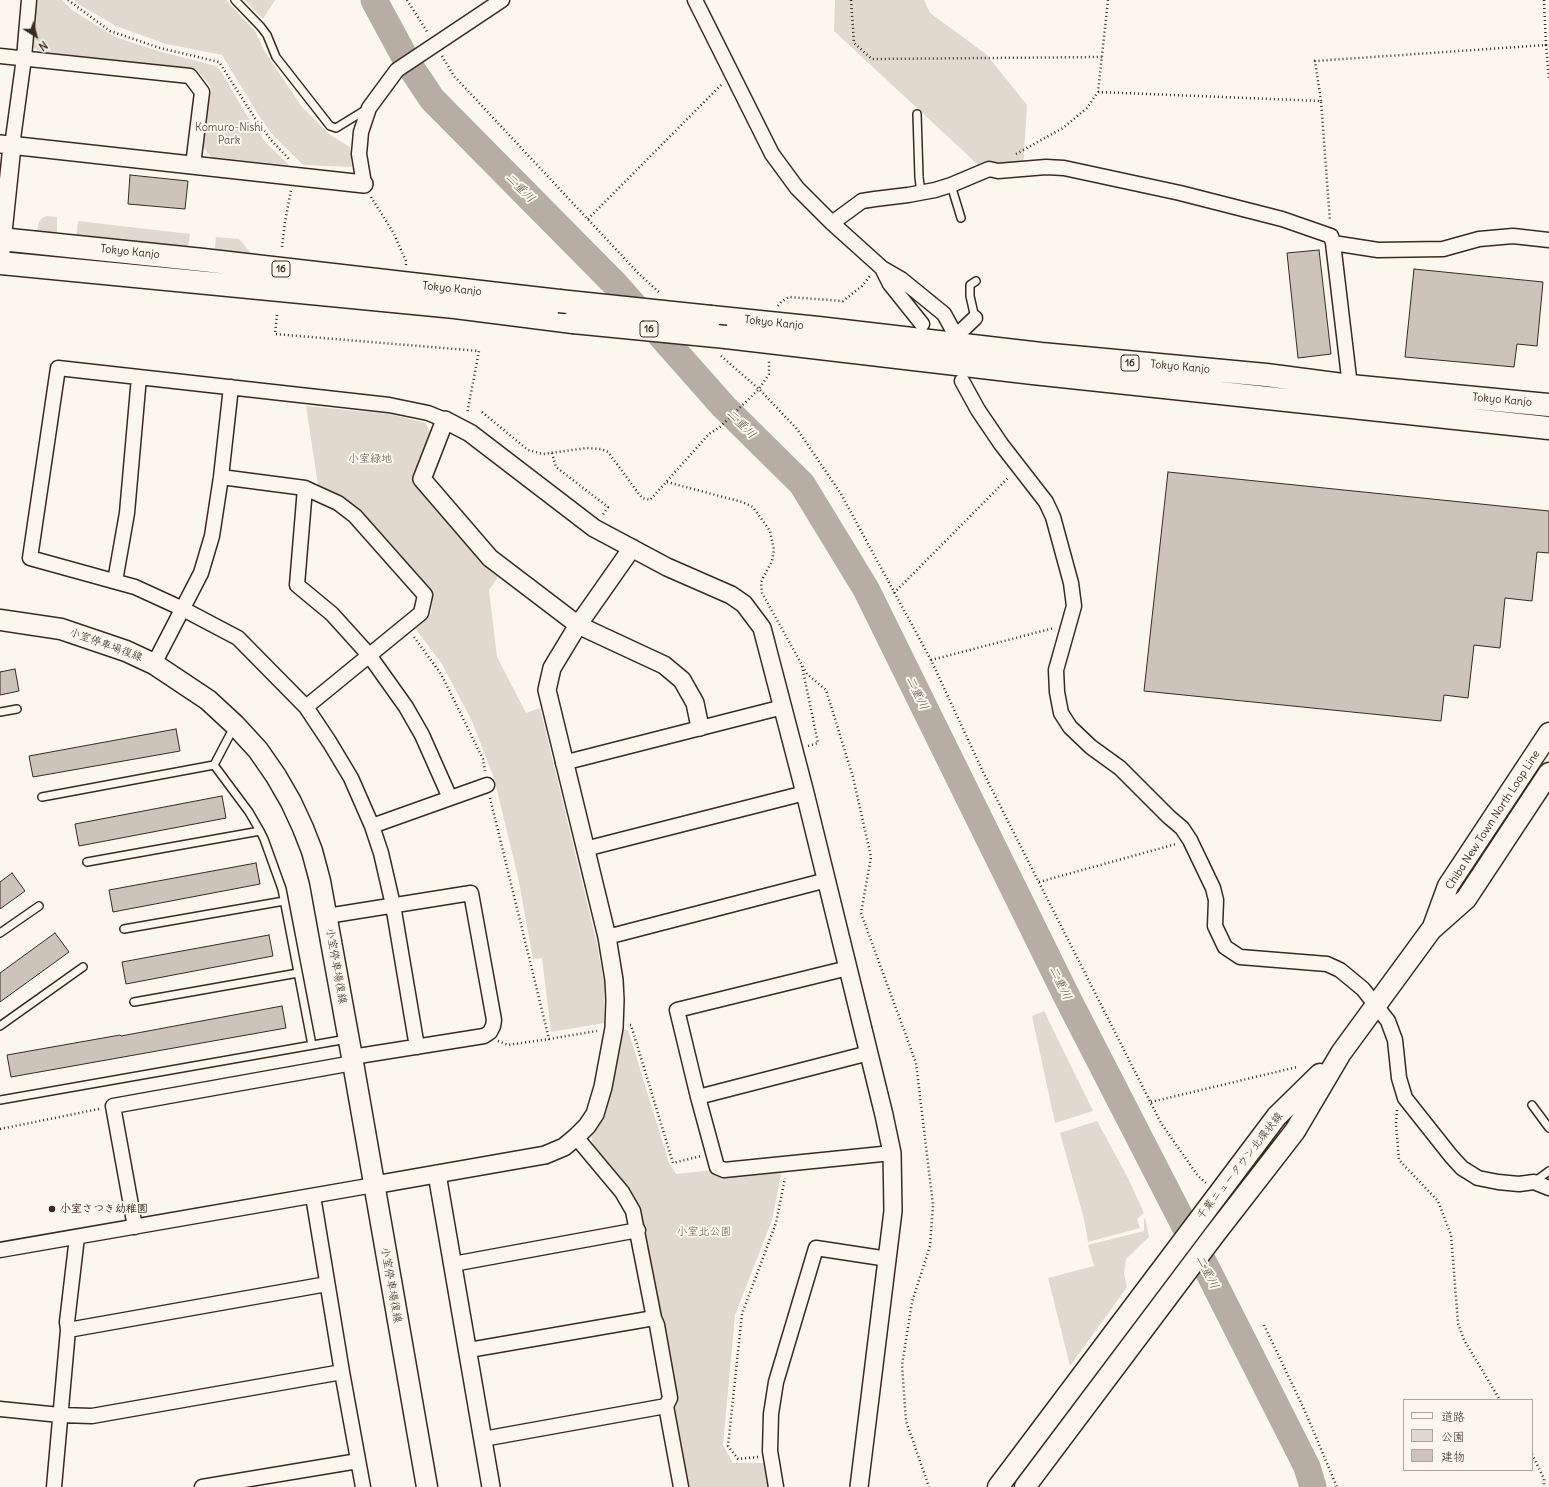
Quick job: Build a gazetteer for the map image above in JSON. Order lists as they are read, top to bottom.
{
  "streets": {
    "highway": ["Tokyo Kanjo", "16"],
    "main road": ["小室停車場復線", "Chiba New Town North Loop Line", "千葉ニュータウン北環状線"]
  },
  "crossings": [
    ["Chiba New Town North Loop Line", "千葉ニュータウン北環状線"]
  ],
  "water": ["二重川"],
  "parks": ["Komuro-Nishi Park", "小室緑地", "小室北公園"],
  "places": ["小室さつき幼稚園"],
  "legend": ["道路", "公園", "建物"],
  "north": "bottom right"
}
